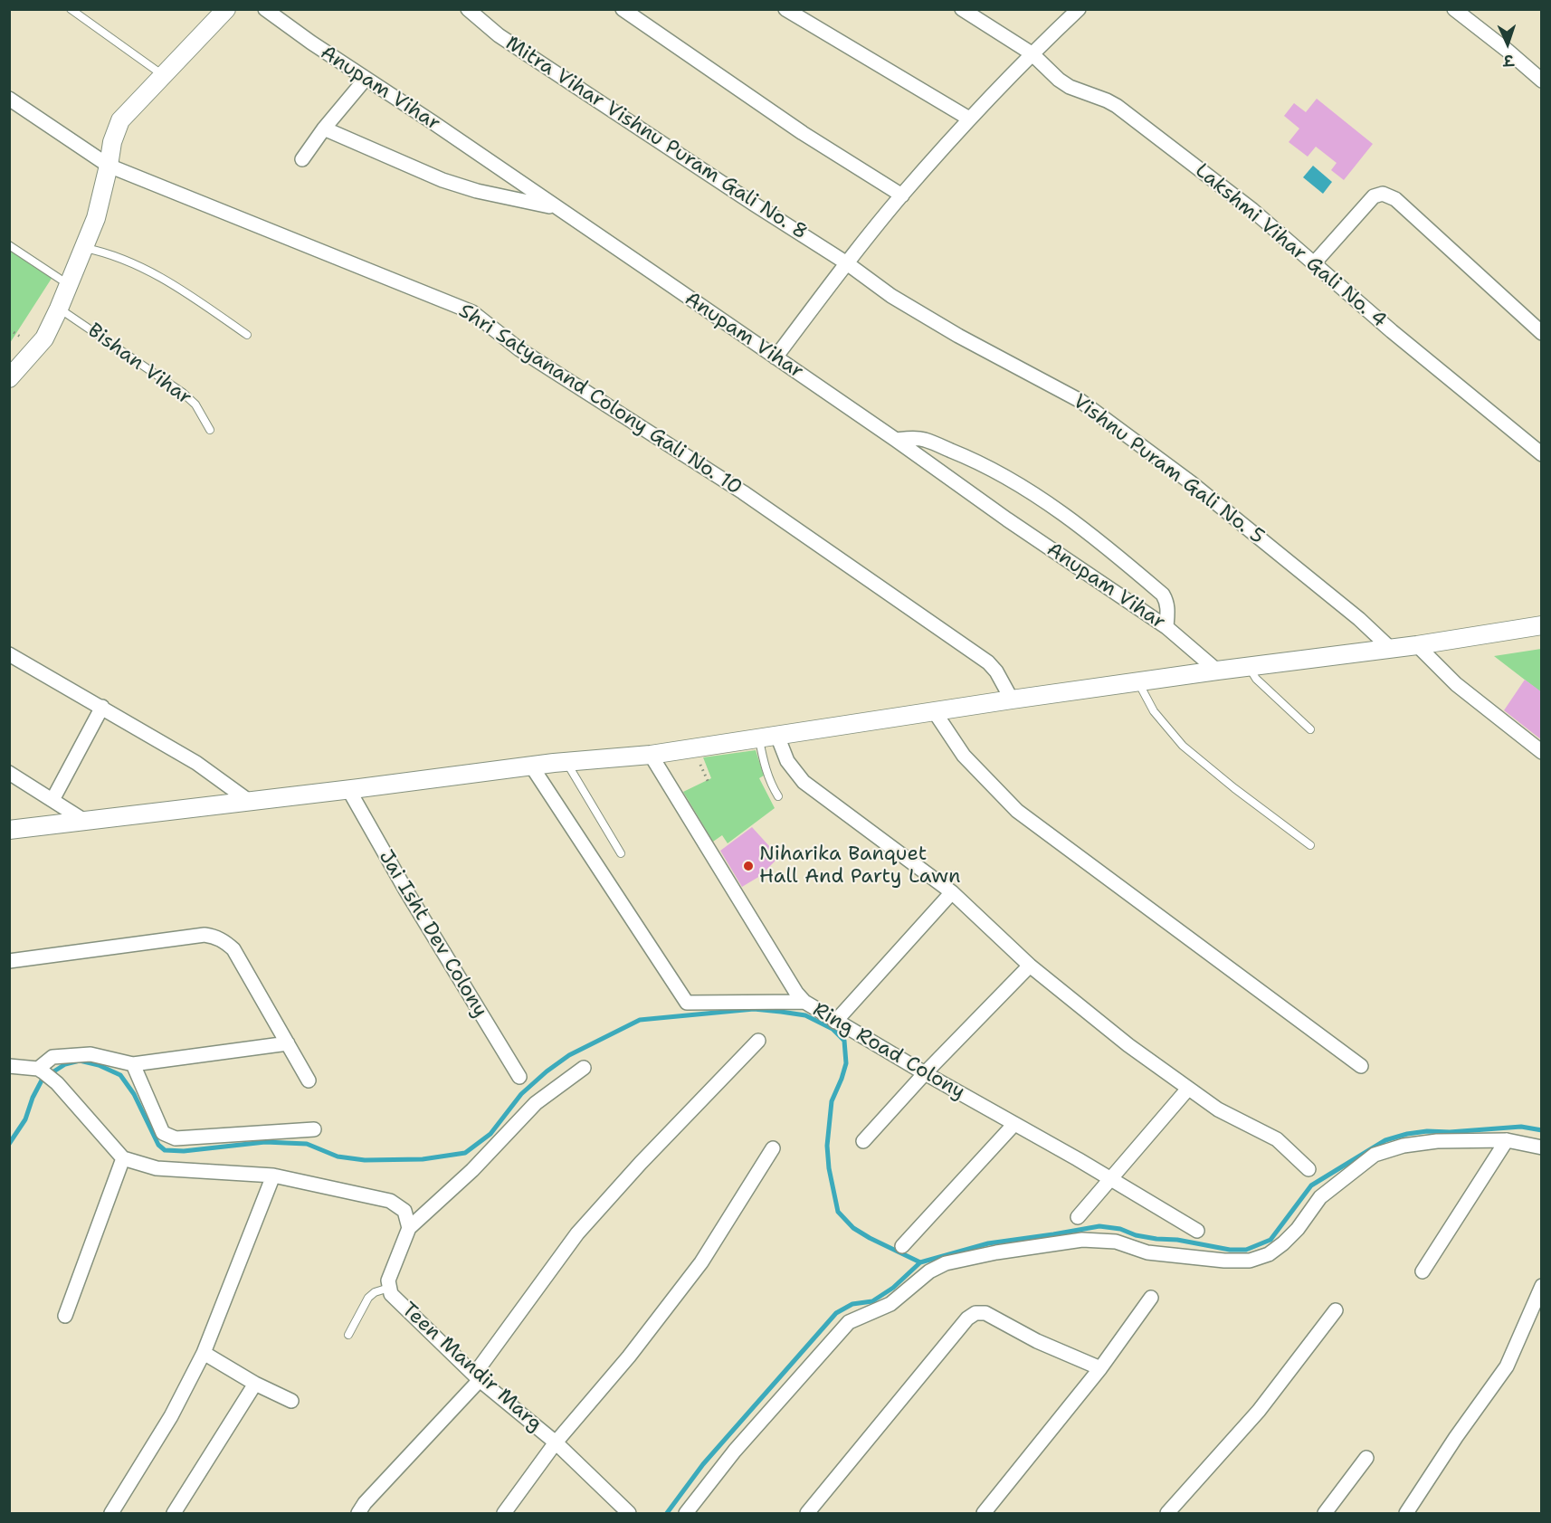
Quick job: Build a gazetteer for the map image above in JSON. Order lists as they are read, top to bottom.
{
  "streets": {
    "street": [
      "Anupam Vihar",
      "Mitra Vihar Vishnu Puram Gali No. 8",
      "Lakshmi Vihar Gali No. 4",
      "Shri Satyanand Colony Gali No. 10",
      "Vishnu Puram Gali No. 5",
      "Jai Isht Dev Colony",
      "Ring Road Colony",
      "Teen Mandir Marg"
    ],
    "lane": ["Bishan Vihar"]
  },
  "crossings": [
    ["Mitra Vihar Vishnu Puram Gali No. 8", "Vishnu Puram Gali No. 5"]
  ],
  "places": ["Niharika Banquet Hall And Party Lawn"],
  "north": "bottom"
}
